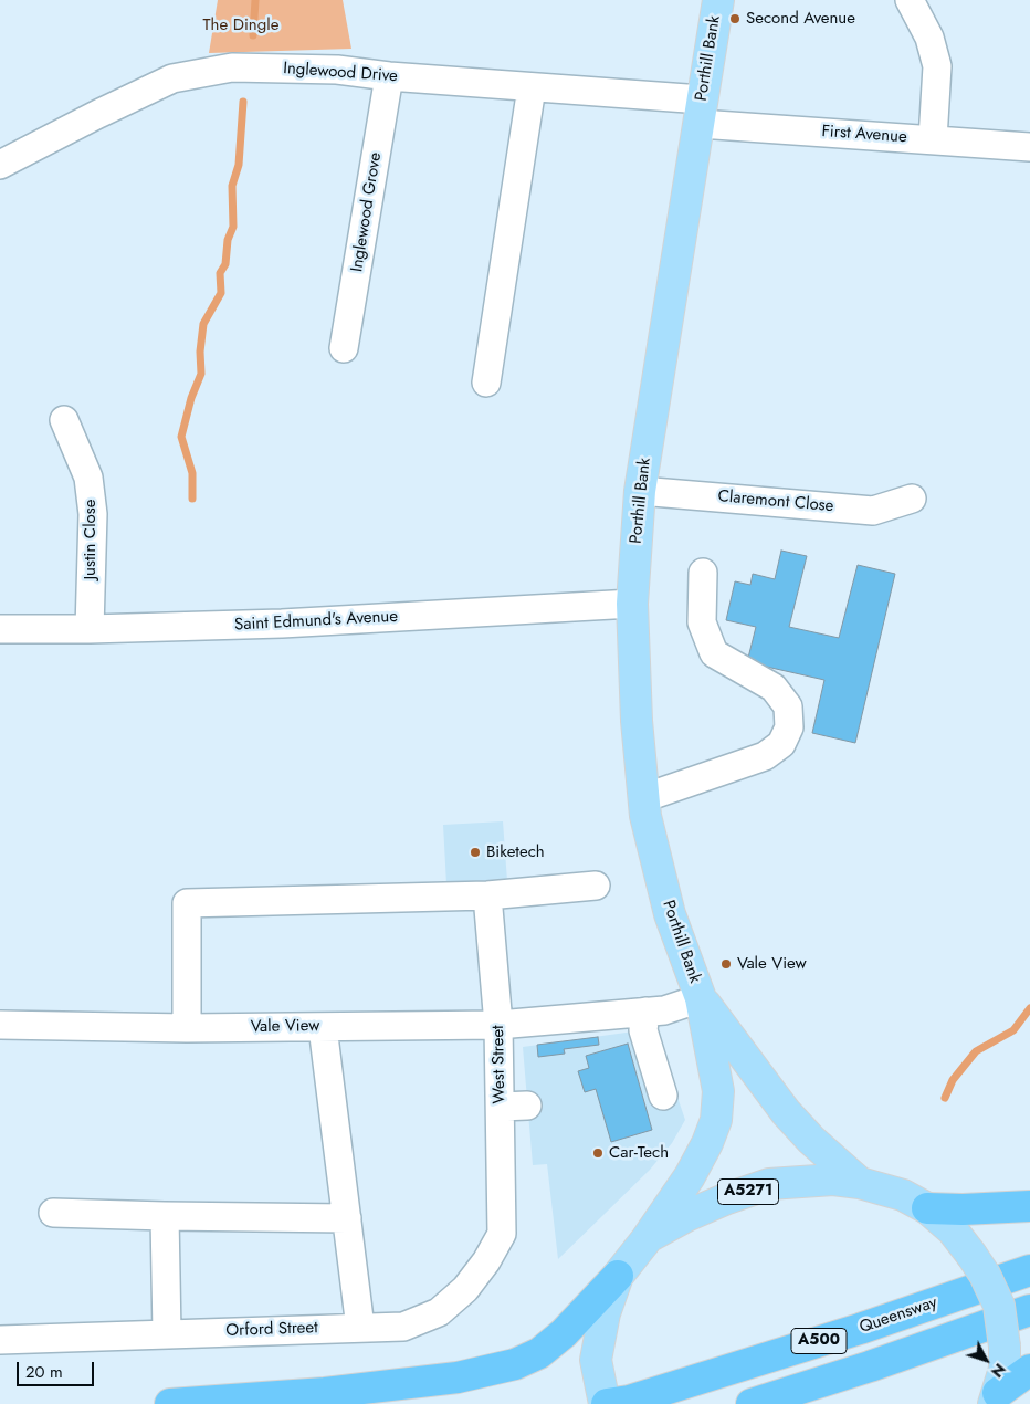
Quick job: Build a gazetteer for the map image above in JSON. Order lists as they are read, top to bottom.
{
  "streets": {
    "highway": ["Queensway", "A500"],
    "main road": ["Porthill Bank", "A5271"],
    "street": [
      "Inglewood Drive",
      "First Avenue",
      "Inglewood Grove",
      "Claremont Close",
      "Justin Close",
      "Saint Edmund's Avenue",
      "Vale View",
      "West Street",
      "Orford Street"
    ]
  },
  "crossings": [
    ["Porthill Bank", "Inglewood Drive"],
    ["Porthill Bank", "First Avenue"],
    ["Porthill Bank", "Claremont Close"],
    ["Porthill Bank", "Saint Edmund's Avenue"],
    ["Porthill Bank", "Vale View"],
    ["Porthill Bank", "A5271"],
    ["Inglewood Drive", "First Avenue"],
    ["Inglewood Drive", "Inglewood Grove"],
    ["Justin Close", "Saint Edmund's Avenue"],
    ["Vale View", "West Street"],
    ["West Street", "Orford Street"],
    ["A5271", "Queensway"]
  ],
  "parks": ["The Dingle"],
  "places": [
    "Second Avenue",
    "Biketech",
    "Vale View",
    "Car-Tech"
  ],
  "scale_bar": "20 m",
  "north": "bottom right"
}
